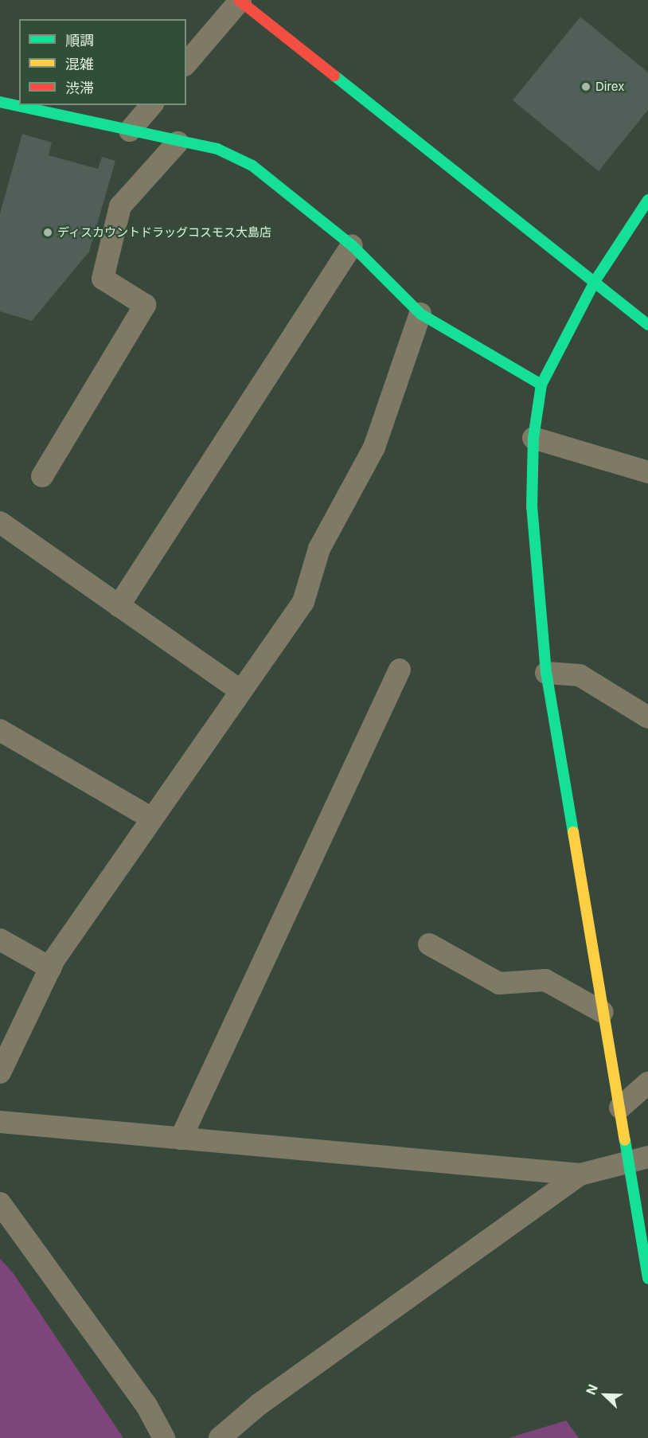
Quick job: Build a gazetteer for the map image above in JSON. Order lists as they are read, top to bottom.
{
  "places": ["Direx", "ディスカウントドラッグコスモス大島店"],
  "legend": ["順調", "混雑", "渋滞"],
  "north": "top left"
}
